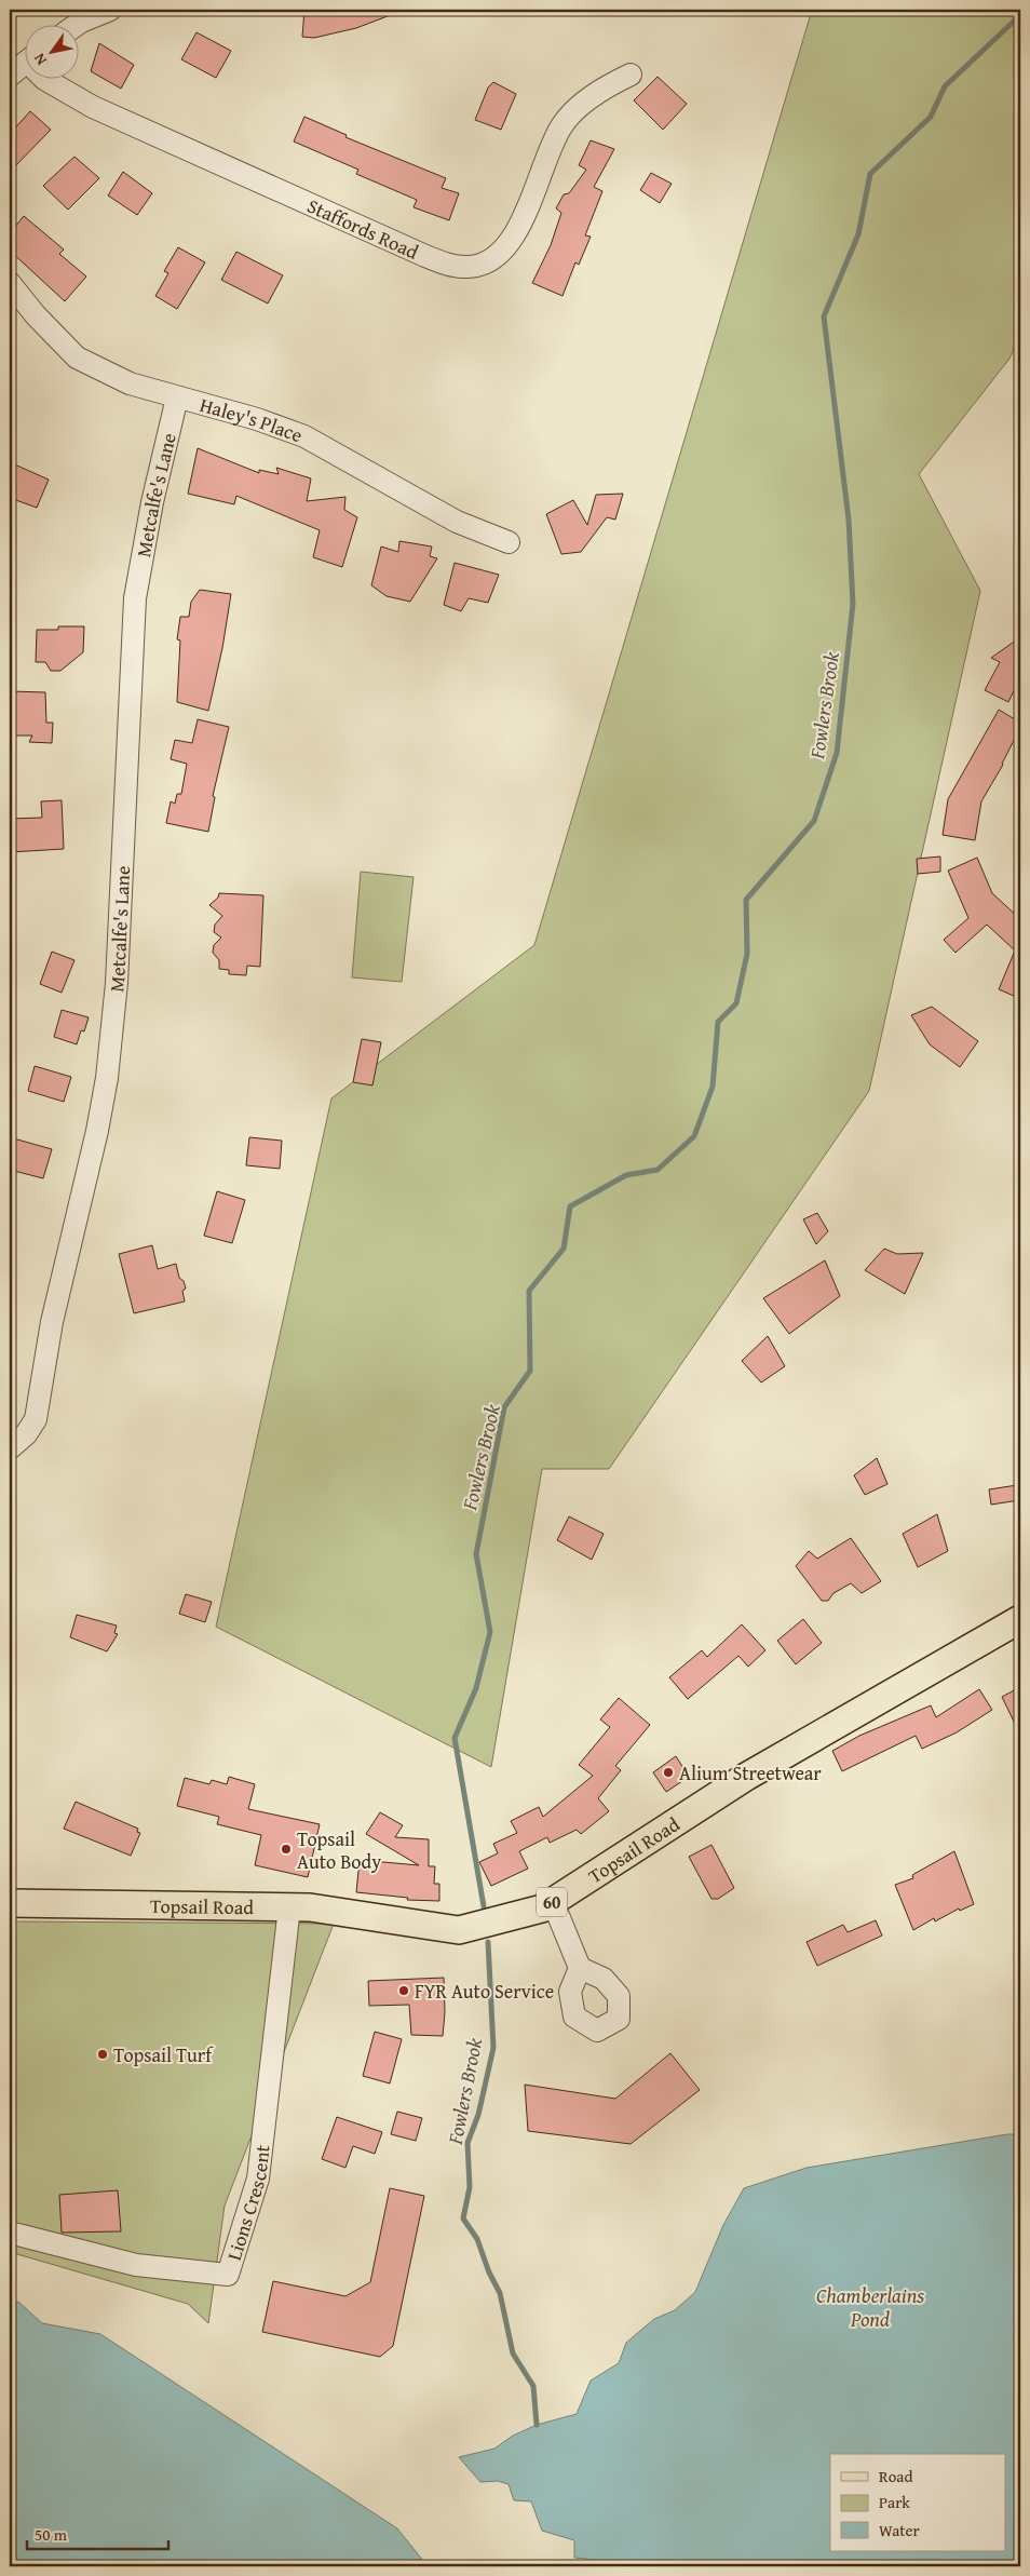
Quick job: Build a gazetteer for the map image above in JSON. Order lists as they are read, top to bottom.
{
  "streets": {
    "main road": ["Topsail Road", "60"],
    "street": [
      "Staffords Road",
      "Haley's Place",
      "Metcalfe's Lane",
      "Lions Crescent"
    ]
  },
  "crossings": [
    ["Haley's Place", "Metcalfe's Lane"],
    ["Topsail Road", "Lions Crescent"]
  ],
  "water": ["Fowlers Brook", "Chamberlains Pond"],
  "places": [
    "Alium Streetwear",
    "Topsail Auto Body",
    "FYR Auto Service",
    "Topsail Turf"
  ],
  "legend": ["Road", "Park", "Water"],
  "scale_bar": "50 m",
  "north": "bottom left"
}
